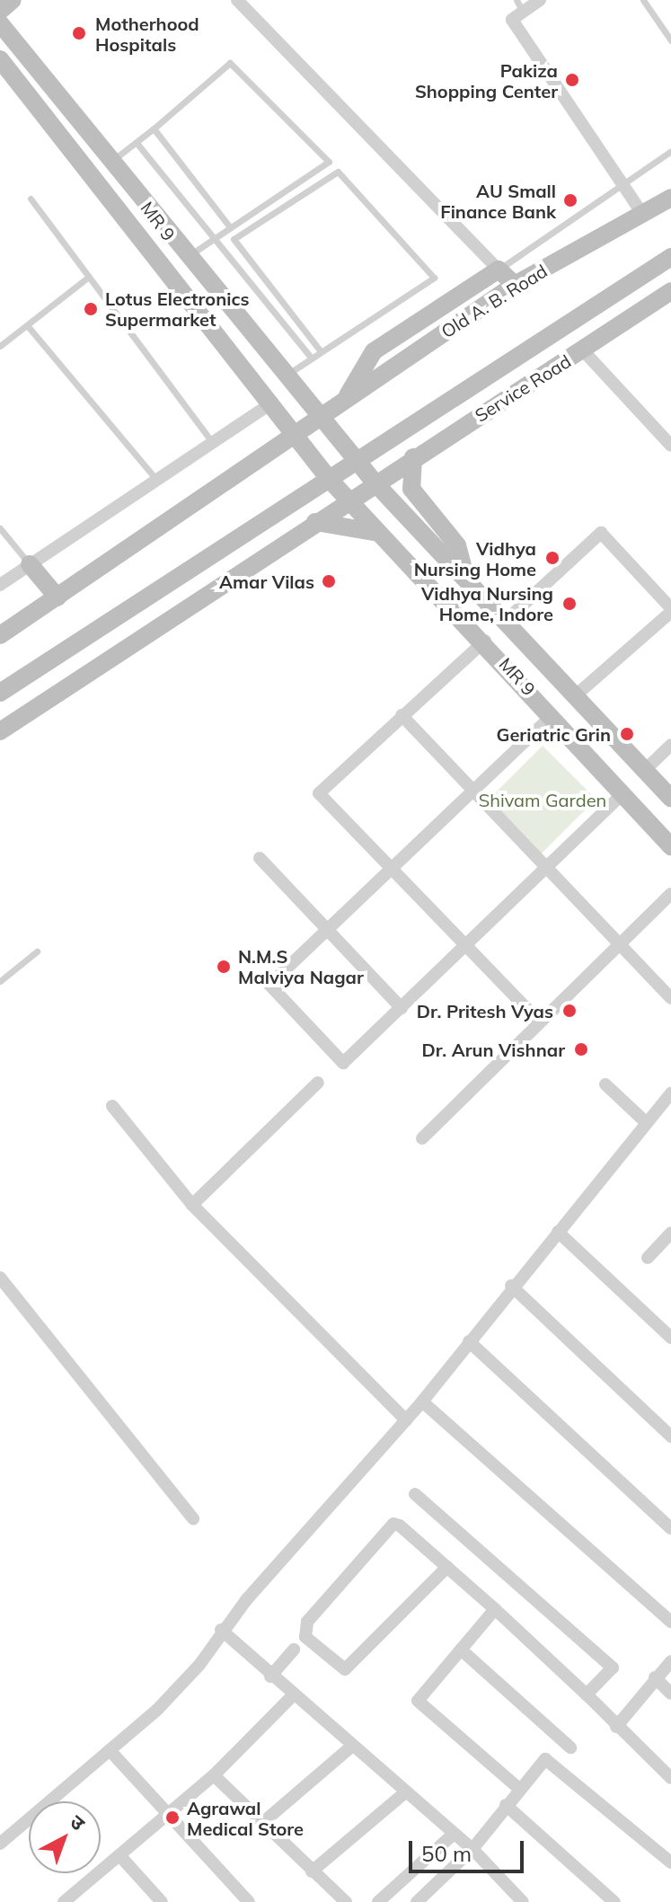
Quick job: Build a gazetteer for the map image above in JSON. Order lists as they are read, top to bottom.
{
  "streets": {
    "main road": ["MR 9", "Old A. B. Road", "Service Road"]
  },
  "crossings": [
    ["MR 9", "Old A. B. Road"],
    ["MR 9", "Service Road"]
  ],
  "parks": ["Shivam Garden"],
  "places": [
    "Motherhood Hospitals",
    "Pakiza Shopping Center",
    "AU Small Finance Bank",
    "Lotus Electronics Supermarket",
    "Vidhya Nursing Home",
    "Amar Vilas",
    "Vidhya Nursing Home, Indore",
    "Geriatric Grin",
    "N.M.S Malviya Nagar",
    "Dr. Pritesh Vyas",
    "Dr. Arun Vishnar",
    "Agrawal Medical Store"
  ],
  "scale_bar": "50 m",
  "north": "top right"
}
